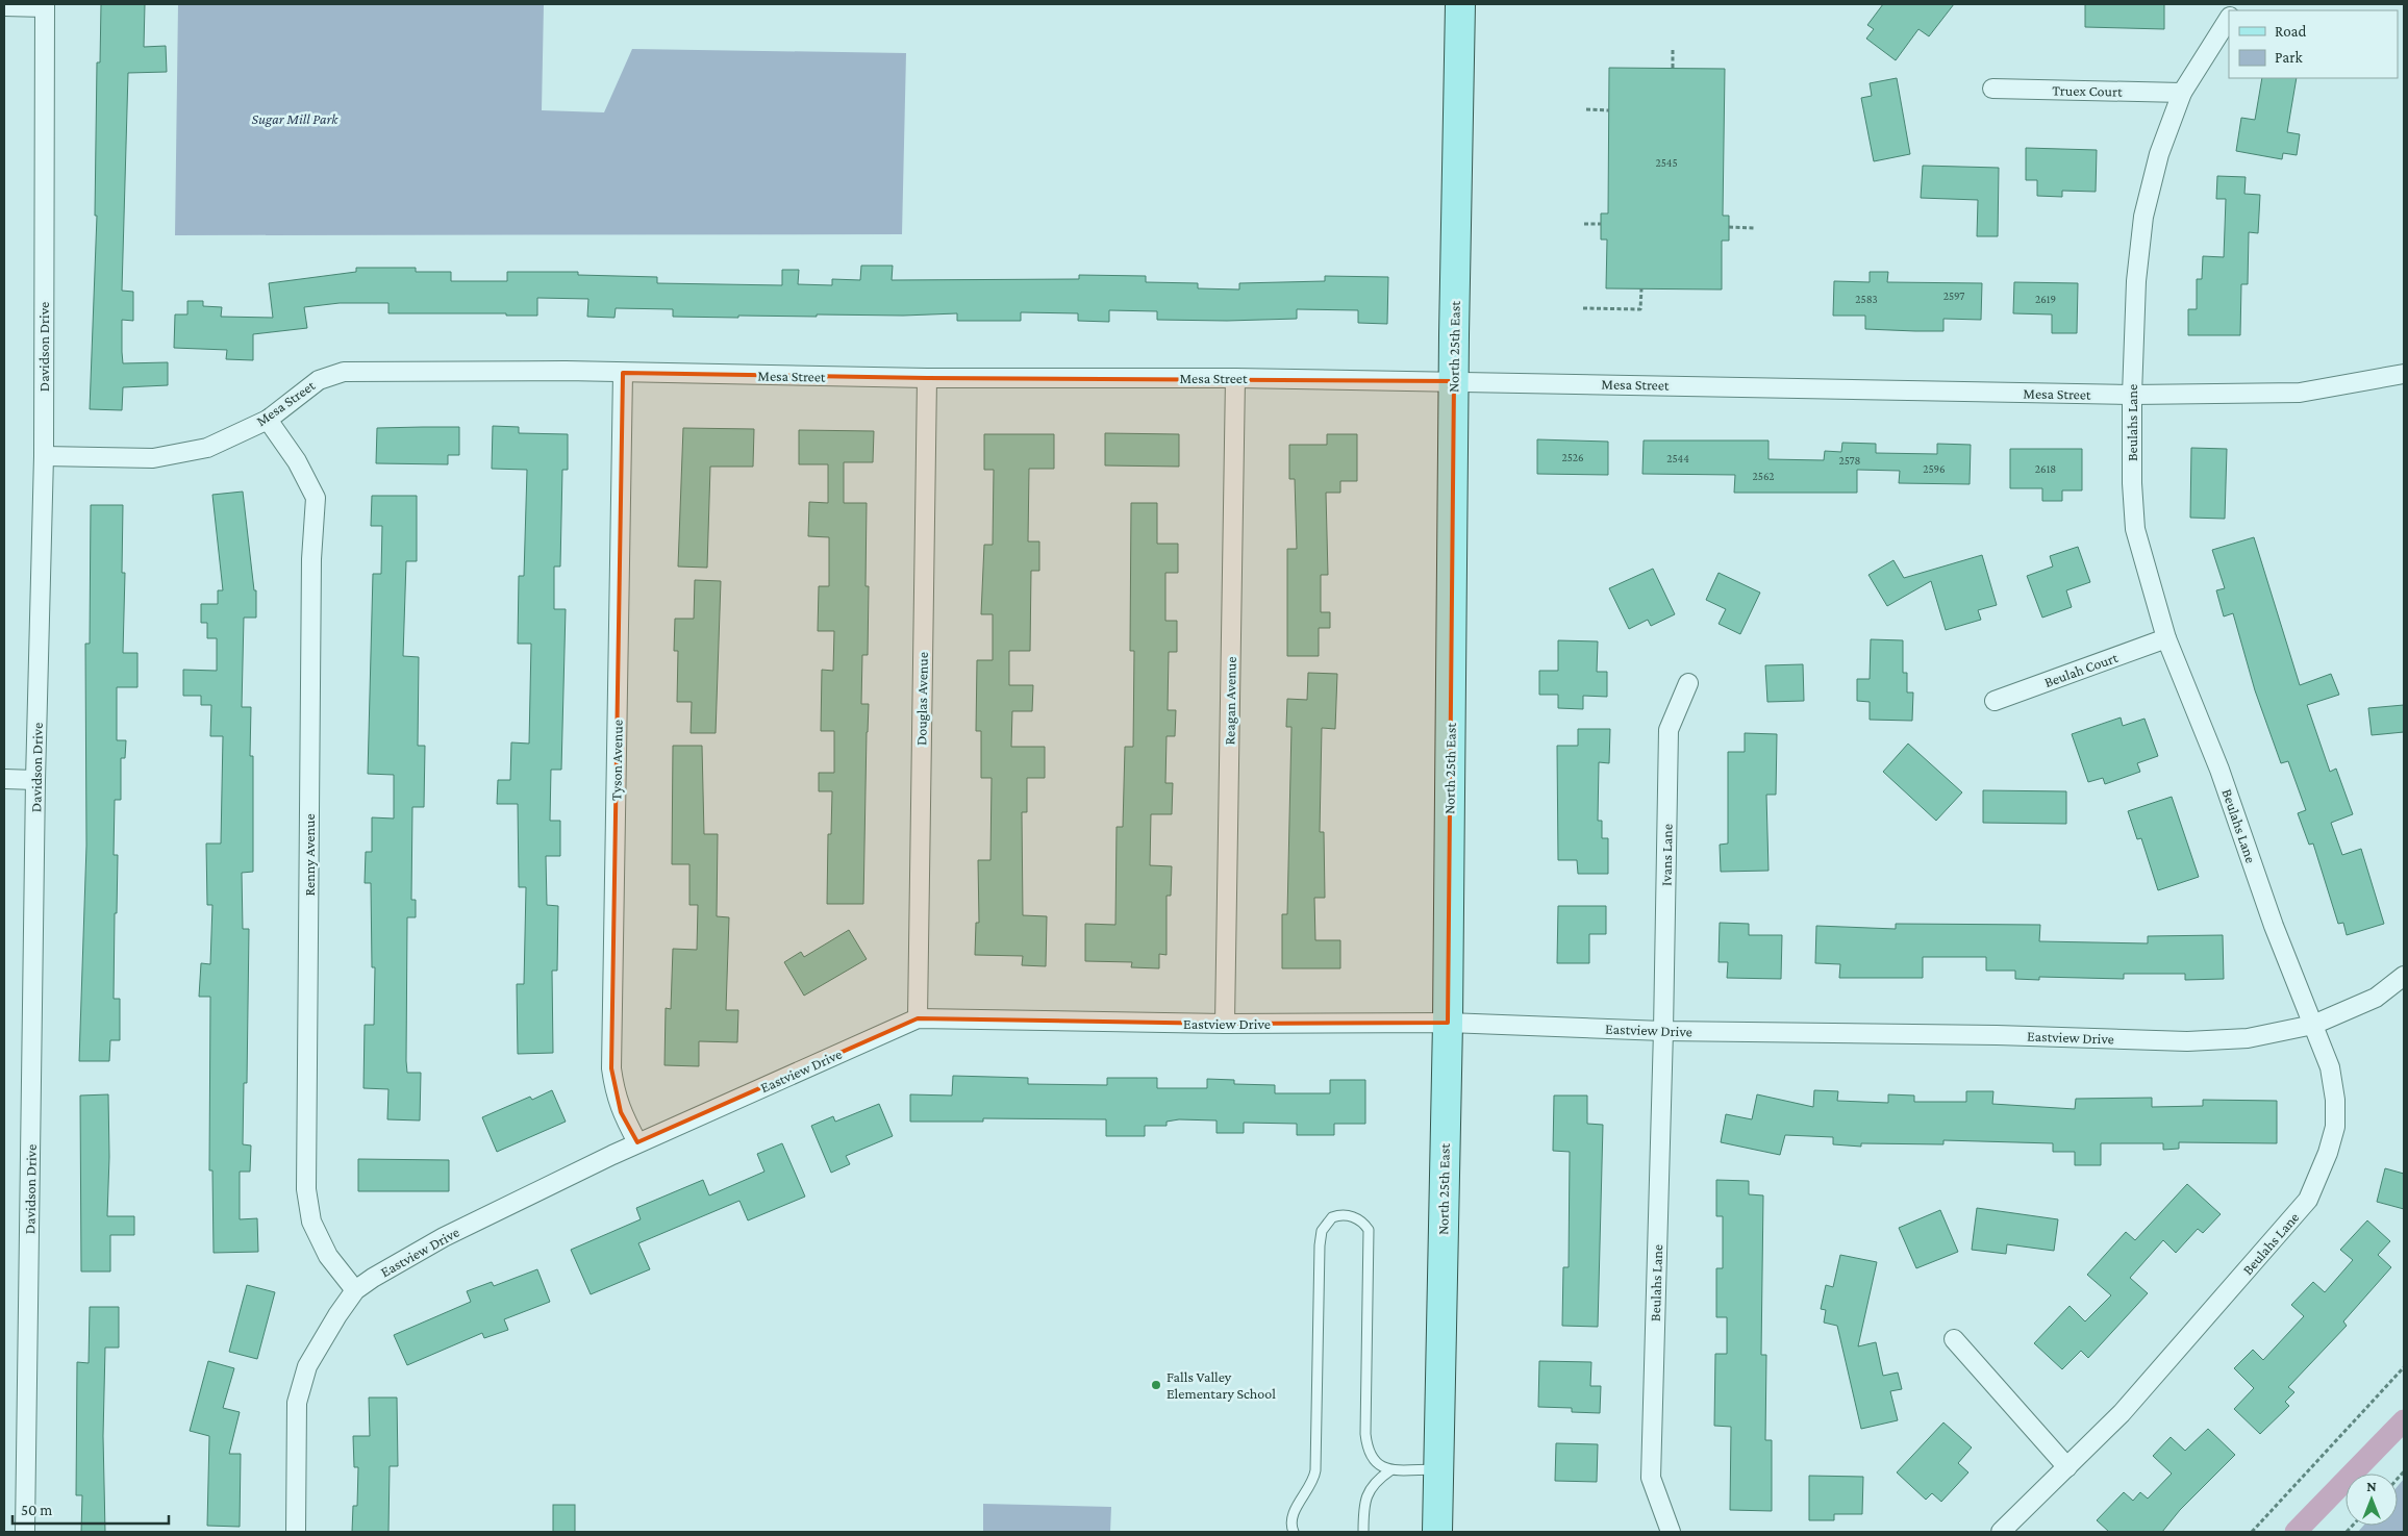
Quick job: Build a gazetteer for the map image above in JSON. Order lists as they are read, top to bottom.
{
  "streets": {
    "main road": ["North 25th East"],
    "street": [
      "Truex Court",
      "Davidson Drive",
      "Mesa Street",
      "Beulahs Lane",
      "Beulah Court",
      "Douglas Avenue",
      "Reagan Avenue",
      "Tyson Avenue",
      "Renny Avenue",
      "Ivans Lane",
      "Eastview Drive"
    ]
  },
  "crossings": [
    ["Truex Court", "Beulahs Lane"],
    ["Davidson Drive", "Mesa Street"],
    ["North 25th East", "Mesa Street"],
    ["North 25th East", "Eastview Drive"],
    ["Mesa Street", "Beulahs Lane"],
    ["Mesa Street", "Douglas Avenue"],
    ["Mesa Street", "Reagan Avenue"],
    ["Mesa Street", "Tyson Avenue"],
    ["Mesa Street", "Renny Avenue"],
    ["Beulahs Lane", "Beulah Court"],
    ["Beulahs Lane", "Ivans Lane"],
    ["Beulahs Lane", "Eastview Drive"],
    ["Douglas Avenue", "Eastview Drive"],
    ["Reagan Avenue", "Eastview Drive"],
    ["Tyson Avenue", "Eastview Drive"],
    ["Renny Avenue", "Eastview Drive"],
    ["Ivans Lane", "Eastview Drive"]
  ],
  "parks": ["Sugar Mill Park"],
  "places": ["Falls Valley Elementary School"],
  "house_numbers": [
    "2545",
    "2597",
    "2583",
    "2619",
    "2526",
    "2544",
    "2578",
    "2596",
    "2618",
    "2562"
  ],
  "legend": ["Road", "Park"],
  "scale_bar": "50 m",
  "north": "top"
}
